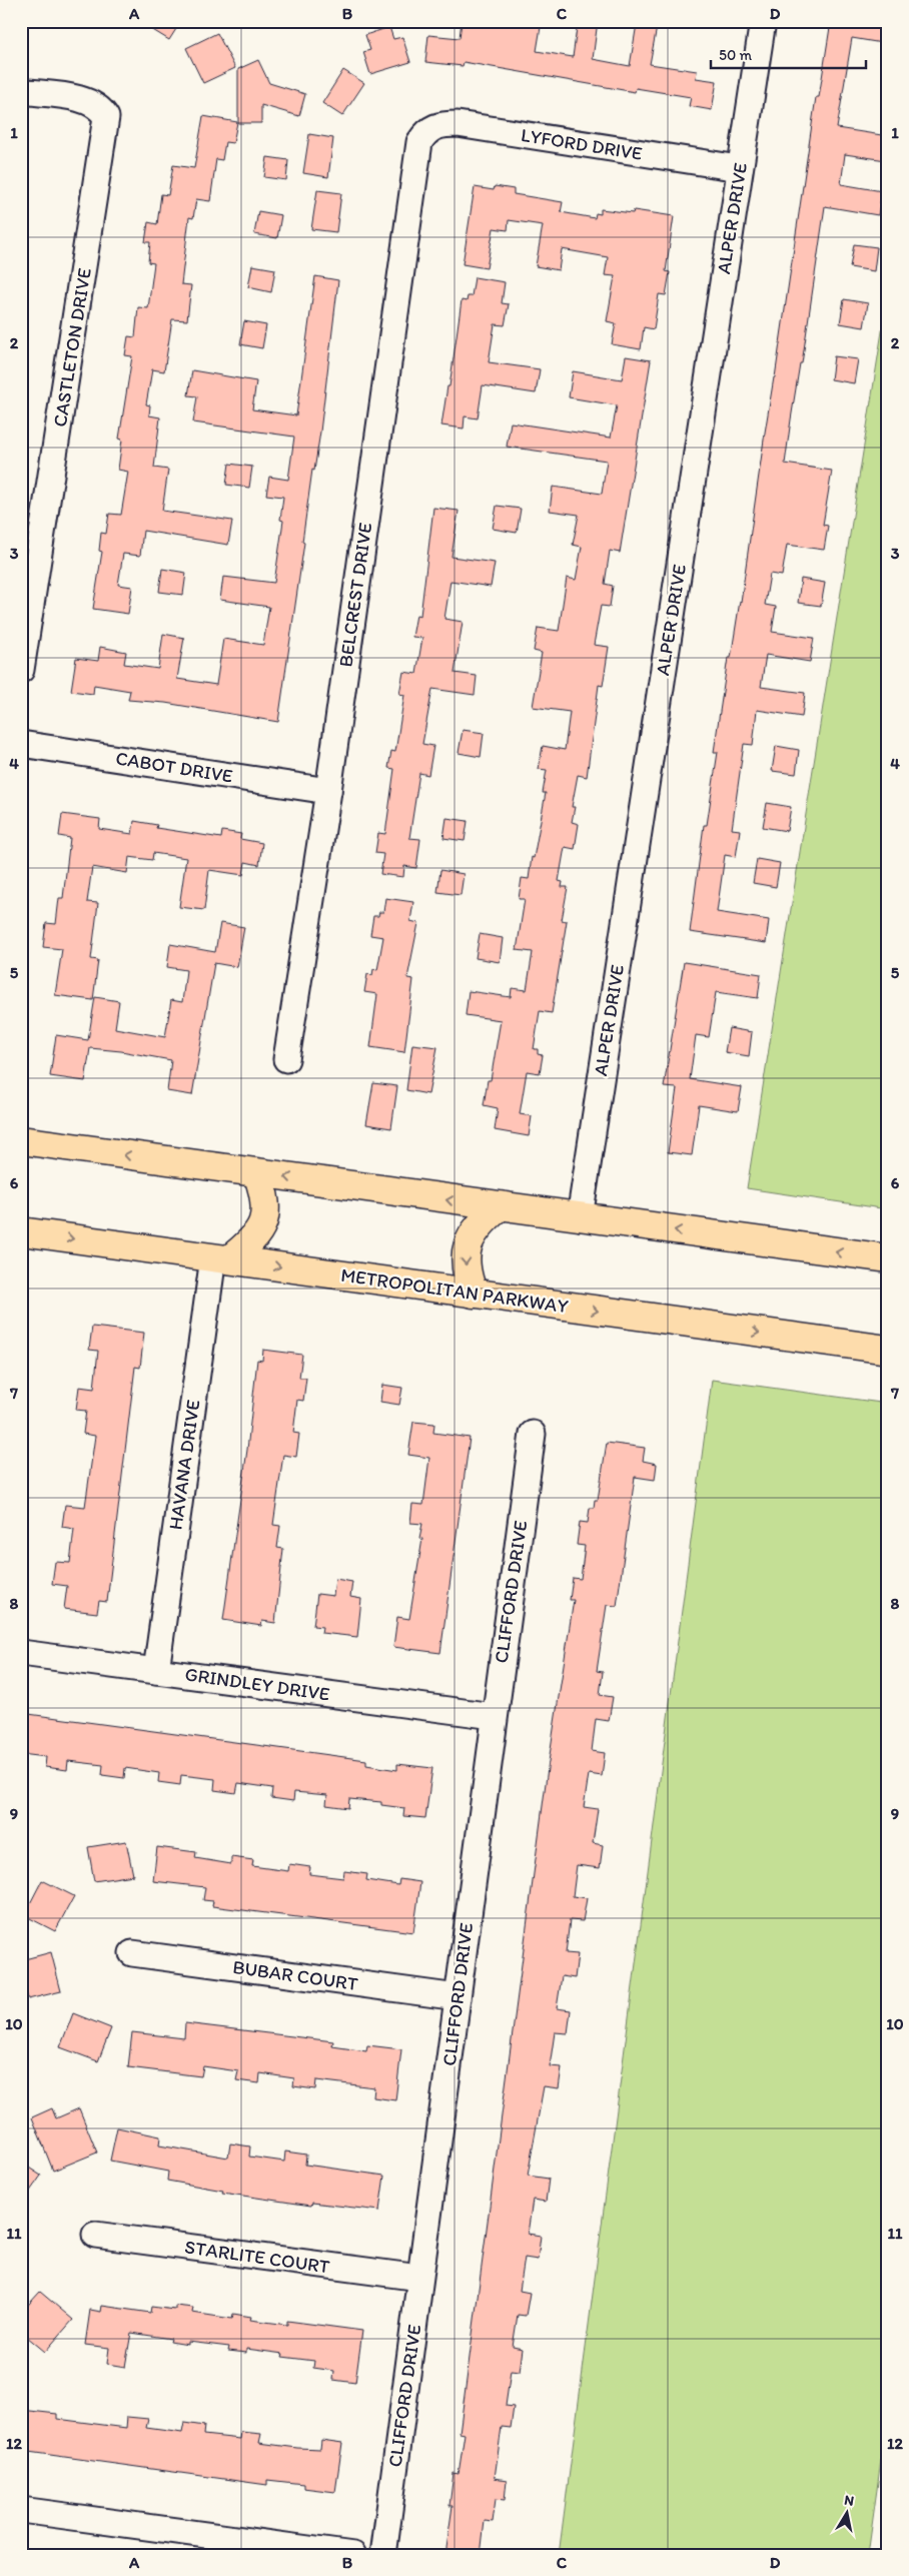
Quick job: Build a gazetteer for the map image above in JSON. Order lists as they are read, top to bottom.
{
  "streets": {
    "main road": ["METROPOLITAN PARKWAY"],
    "street": [
      "LYFORD DRIVE",
      "ALPER DRIVE",
      "CASTLETON DRIVE",
      "BELCREST DRIVE",
      "CABOT DRIVE",
      "HAVANA DRIVE",
      "CLIFFORD DRIVE",
      "GRINDLEY DRIVE",
      "BUBAR COURT",
      "STARLITE COURT"
    ]
  },
  "crossings": [
    ["LYFORD DRIVE", "ALPER DRIVE"],
    ["LYFORD DRIVE", "BELCREST DRIVE"],
    ["BELCREST DRIVE", "CABOT DRIVE"],
    ["METROPOLITAN PARKWAY", "HAVANA DRIVE"],
    ["HAVANA DRIVE", "GRINDLEY DRIVE"],
    ["CLIFFORD DRIVE", "GRINDLEY DRIVE"],
    ["CLIFFORD DRIVE", "BUBAR COURT"],
    ["CLIFFORD DRIVE", "STARLITE COURT"]
  ],
  "scale_bar": "50 m",
  "north": "top",
  "grid": {
    "columns": [
      "A",
      "B",
      "C",
      "D"
    ],
    "rows": [
      "1",
      "2",
      "3",
      "4",
      "5",
      "6",
      "7",
      "8",
      "9",
      "10",
      "11",
      "12"
    ]
  }
}
